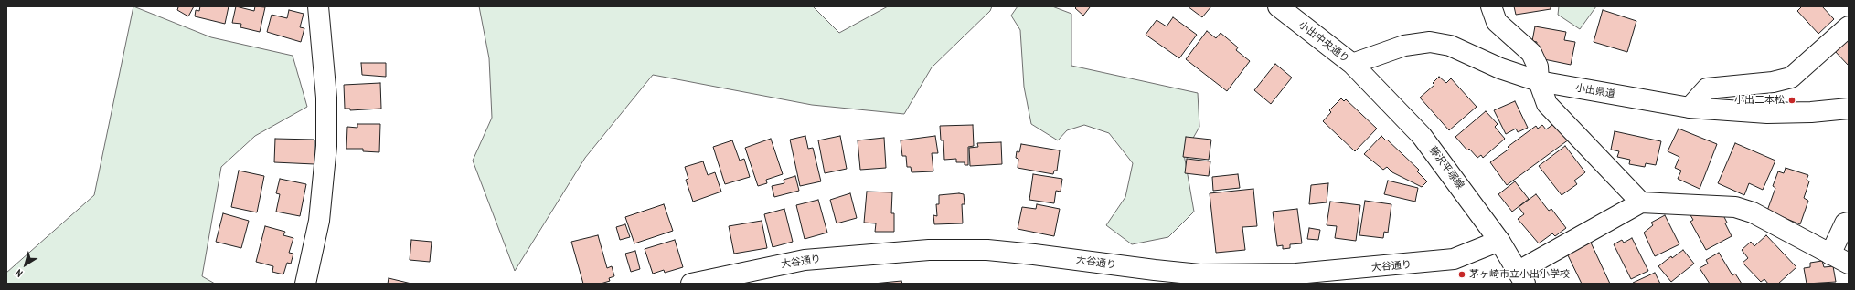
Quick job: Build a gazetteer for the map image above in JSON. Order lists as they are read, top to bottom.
{
  "streets": {
    "street": [
      "小出中央通り",
      "小出県道",
      "藤沢平塚線",
      "大谷通り"
    ]
  },
  "crossings": [
    ["小出中央通り", "小出県道"],
    ["小出中央通り", "藤沢平塚線"],
    ["小出県道", "藤沢平塚線"],
    ["藤沢平塚線", "大谷通り"]
  ],
  "places": ["小出二本松", "茅ヶ崎市立小出小学校"],
  "north": "bottom left"
}
